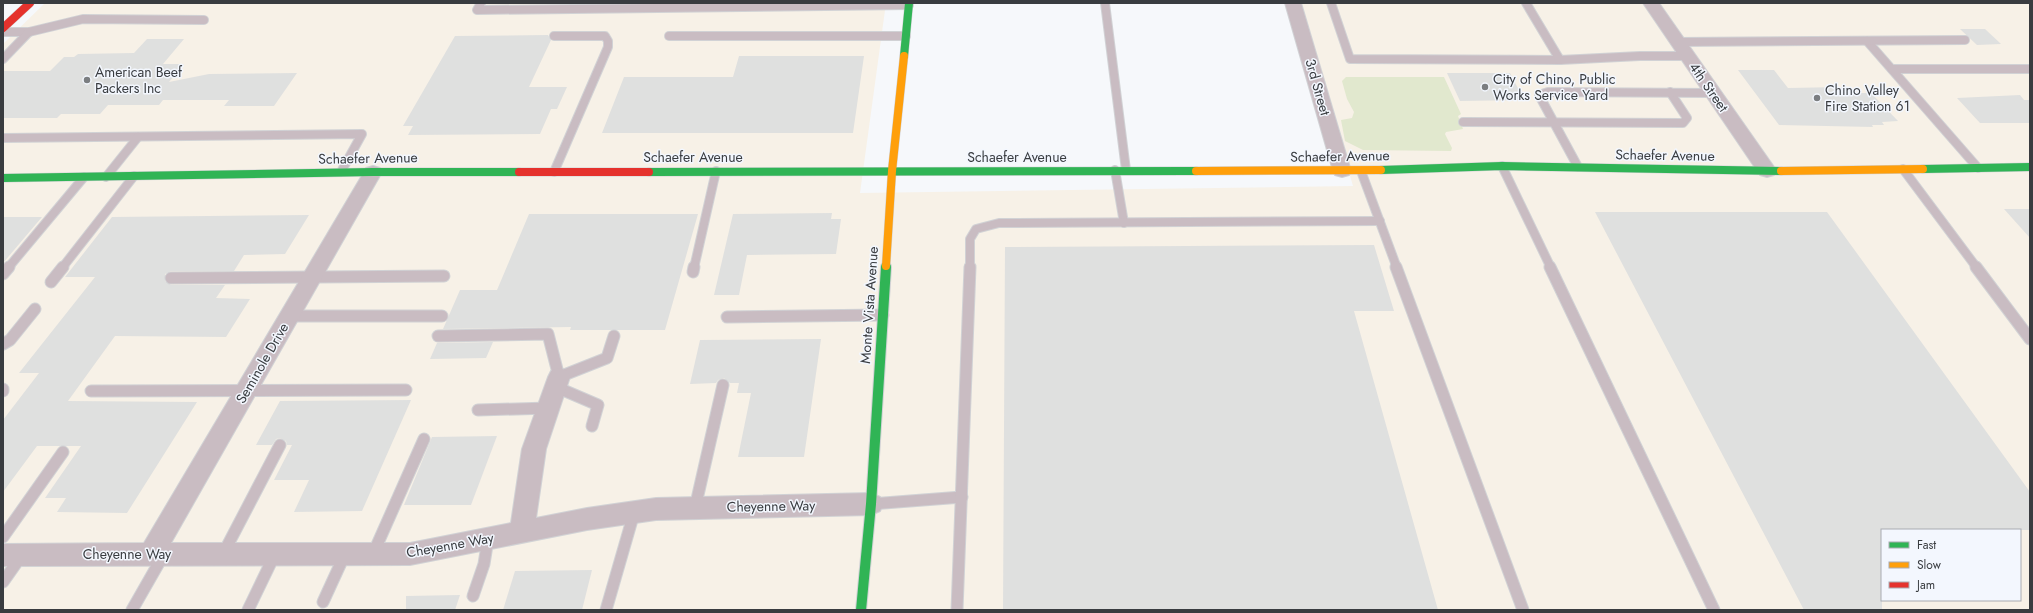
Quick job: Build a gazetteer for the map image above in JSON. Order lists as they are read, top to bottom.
{
  "streets": {
    "street": [
      "3rd Street",
      "4th Street",
      "Schaefer Avenue",
      "Monte Vista Avenue",
      "Seminole Drive",
      "Cheyenne Way"
    ]
  },
  "crossings": [
    ["3rd Street", "Schaefer Avenue"],
    ["4th Street", "Schaefer Avenue"],
    ["Schaefer Avenue", "Monte Vista Avenue"],
    ["Schaefer Avenue", "Seminole Drive"],
    ["Monte Vista Avenue", "Cheyenne Way"],
    ["Seminole Drive", "Cheyenne Way"]
  ],
  "places": ["American Beef Packers Inc", "City of Chino, Public Works Service Yard", "Chino Valley Fire Station 61"],
  "legend": ["Fast", "Slow", "Jam"]
}
